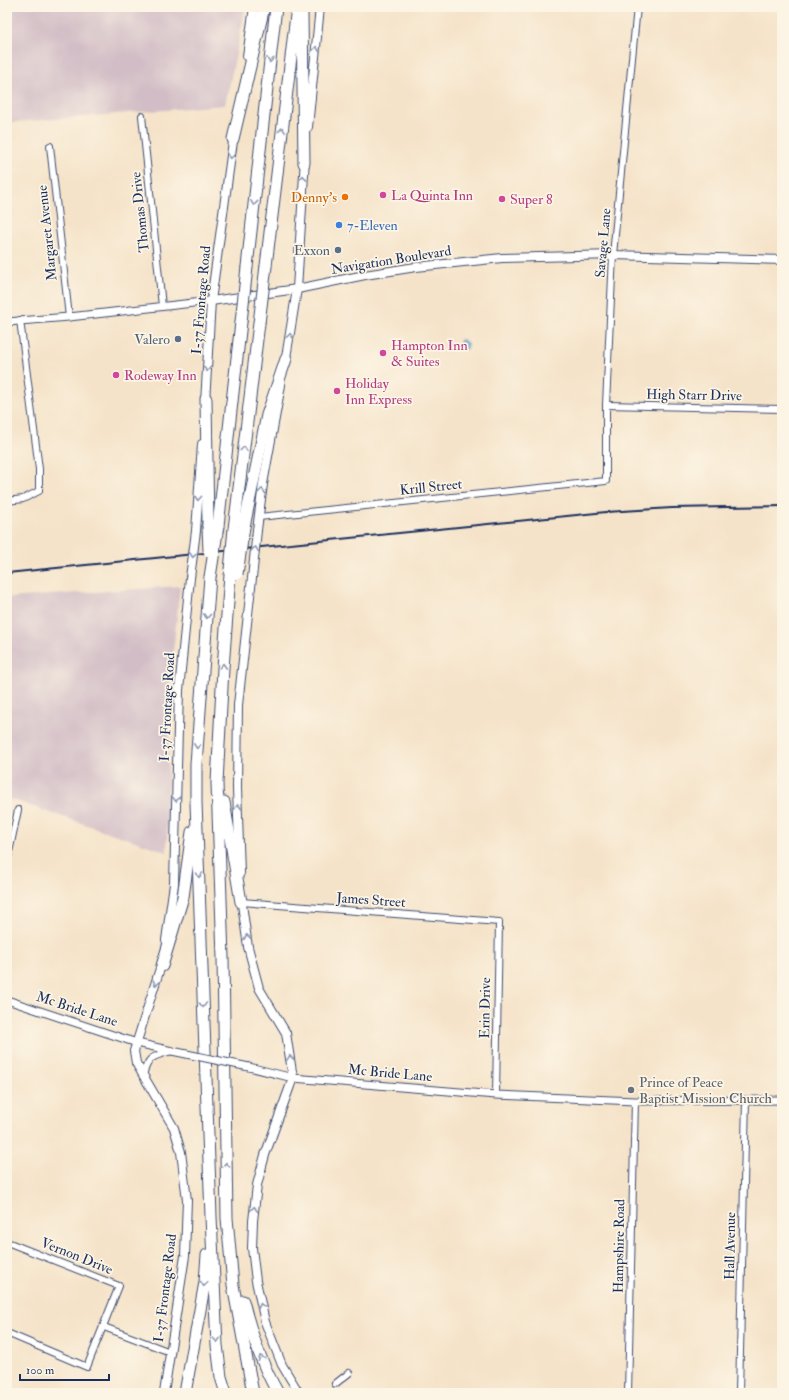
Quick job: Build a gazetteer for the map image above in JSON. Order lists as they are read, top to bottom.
{
  "streets": {
    "main road": ["Navigation Boulevard", "I-37 Frontage Road"],
    "street": [
      "Thomas Drive",
      "Margaret Avenue",
      "Savage Lane",
      "High Starr Drive",
      "Krill Street",
      "James Street",
      "Erin Drive",
      "Mc Bride Lane",
      "Hampshire Road",
      "Hall Avenue",
      "Vernon Drive"
    ]
  },
  "crossings": [
    ["Thomas Drive", "Navigation Boulevard"],
    ["Margaret Avenue", "Navigation Boulevard"],
    ["Savage Lane", "Navigation Boulevard"],
    ["Savage Lane", "High Starr Drive"],
    ["Savage Lane", "Krill Street"],
    ["Navigation Boulevard", "I-37 Frontage Road"],
    ["I-37 Frontage Road", "Mc Bride Lane"],
    ["James Street", "Erin Drive"],
    ["Erin Drive", "Mc Bride Lane"],
    ["Mc Bride Lane", "Hampshire Road"],
    ["Mc Bride Lane", "Hall Avenue"]
  ],
  "places": [
    "La Quinta Inn",
    "Denny's",
    "Super 8",
    "7-Eleven",
    "Exxon",
    "Valero",
    "Hampton Inn & Suites",
    "Rodeway Inn",
    "Holiday Inn Express",
    "Prince of Peace Baptist Mission Church"
  ],
  "scale_bar": "100 m"
}
